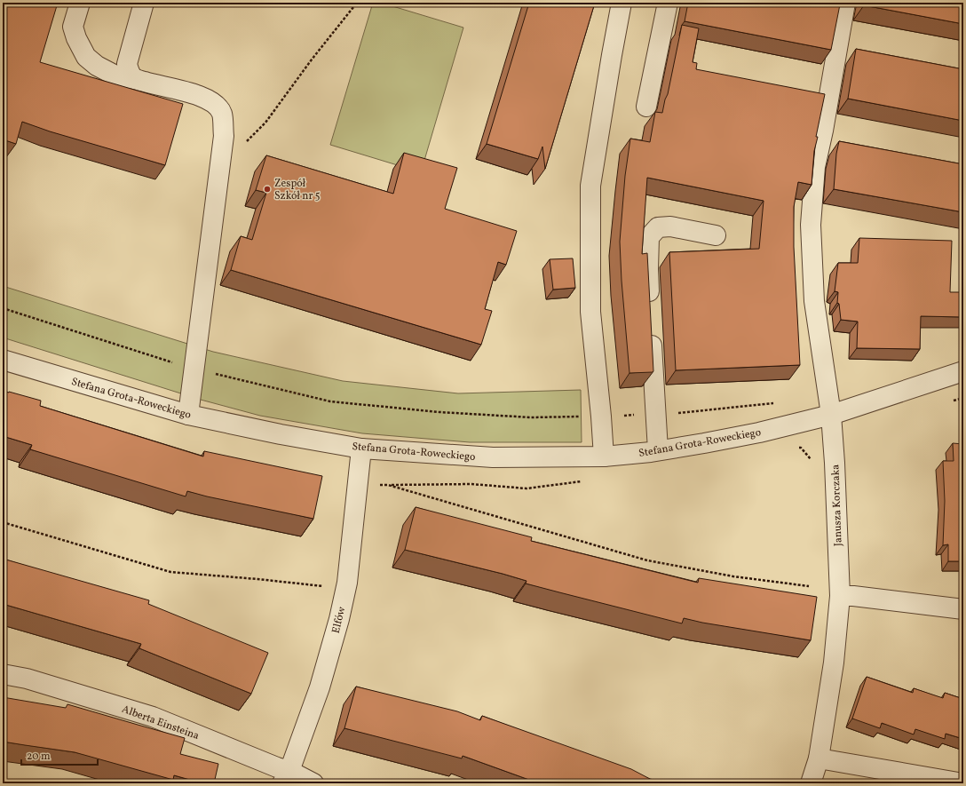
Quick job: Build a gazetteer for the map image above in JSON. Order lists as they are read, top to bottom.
{
  "streets": {
    "street": [
      "Stefana Grota-Roweckiego",
      "Janusza Korczaka",
      "Elfów",
      "Alberta Einsteina"
    ]
  },
  "crossings": [
    ["Stefana Grota-Roweckiego", "Janusza Korczaka"],
    ["Stefana Grota-Roweckiego", "Elfów"],
    ["Elfów", "Alberta Einsteina"]
  ],
  "places": ["Zespół Szkół nr 5"],
  "scale_bar": "20 m"
}
